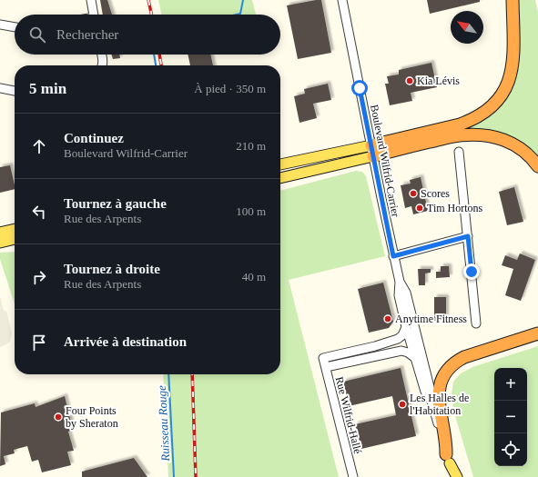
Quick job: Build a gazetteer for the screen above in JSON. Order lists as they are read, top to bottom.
{
  "streets": {
    "street": ["Boulevard Wilfrid-Carrier", "Rue Wilfrid-Hallé"]
  },
  "crossings": [
    ["Boulevard Wilfrid-Carrier", "Rue Wilfrid-Hallé"]
  ],
  "water": ["Ruisseau Rouge"],
  "places": [
    "Kia Lévis",
    "Scores",
    "Tim Hortons",
    "Anytime Fitness",
    "Les Halles de l'Habitation",
    "Four Points by Sheraton"
  ],
  "north": "top left",
  "page": {
    "search": "Rechercher",
    "heading": ["5 min", "À pied · 350 m"],
    "list": [
      ["Continuez", "Boulevard Wilfrid-Carrier", "210 m"],
      ["Tournez à gauche", "Rue des Arpents", "100 m"],
      ["Tournez à droite", "Rue des Arpents", "40 m"],
      "Arrivée à destination"
    ],
    "map_buttons": ["+", "−"]
  }
}
